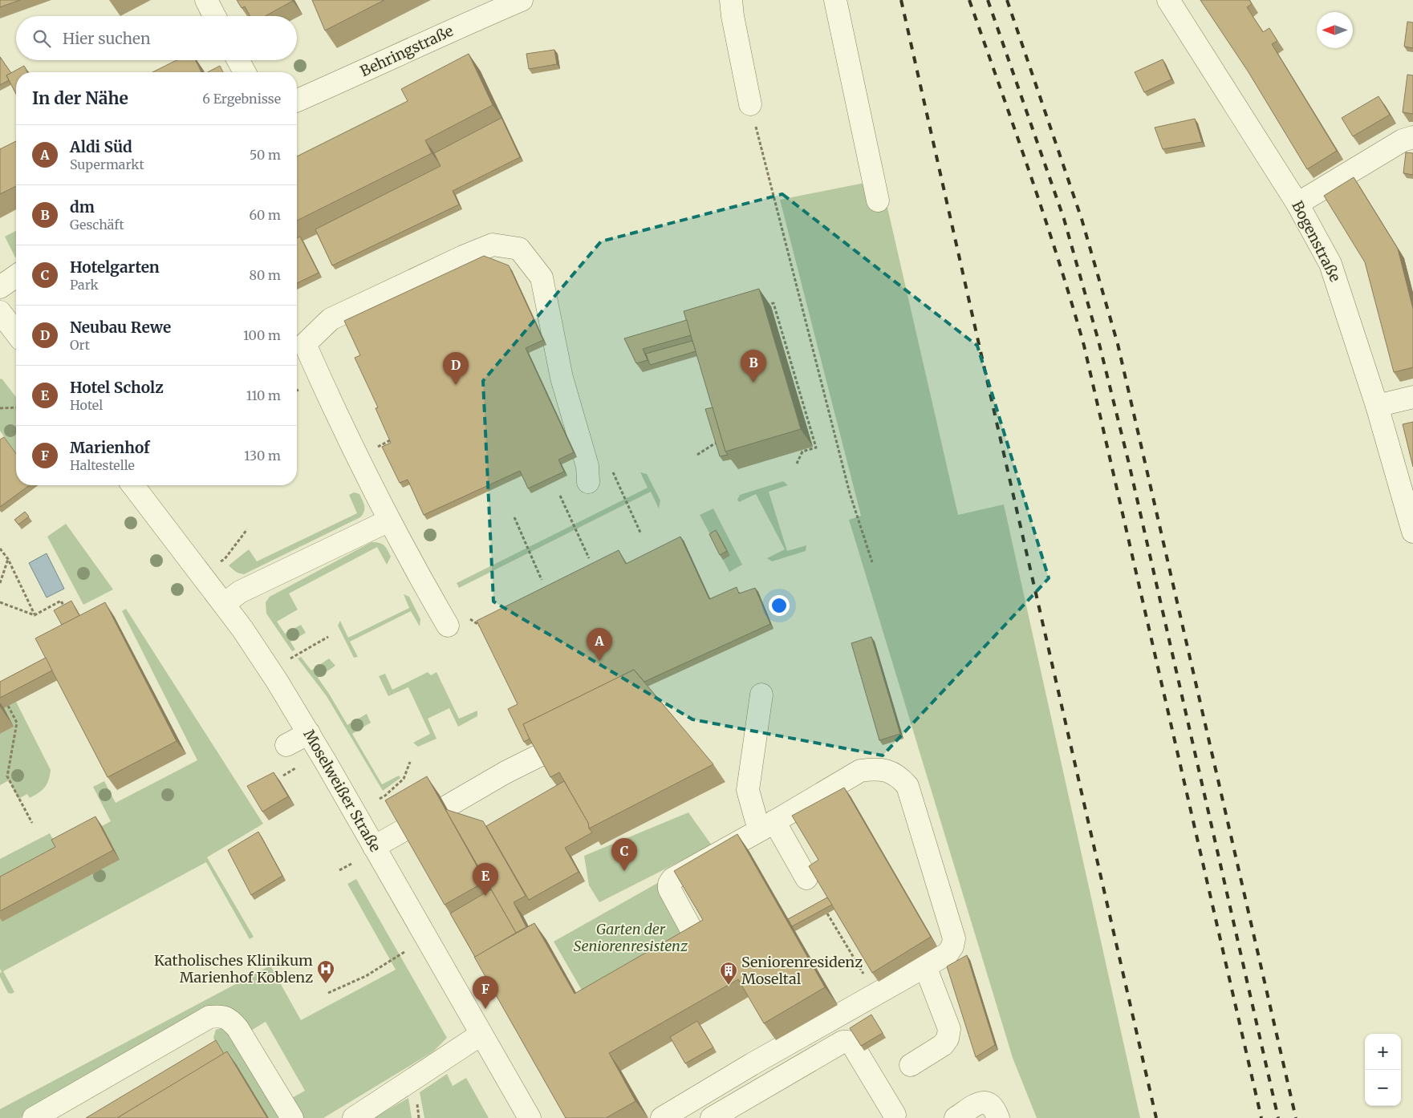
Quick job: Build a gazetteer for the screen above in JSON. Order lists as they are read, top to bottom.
{
  "streets": {
    "street": ["Behringstraße", "Bogenstraße", "Moselweißer Straße"]
  },
  "parks": ["Garten der Seniorenresistenz"],
  "places": {
    "hospital": ["Katholisches Klinikum Marienhof Koblenz"],
    "building": ["Seniorenresidenz Moseltal"]
  },
  "north": "left",
  "page": {
    "search": "Hier suchen",
    "heading": ["In der Nähe", "6 Ergebnisse"],
    "list": [
      {
        "mark": "A",
        "name": "Aldi Süd",
        "note": "Supermarkt",
        "value": "50 m"
      },
      {
        "mark": "B",
        "name": "dm",
        "note": "Geschäft",
        "value": "60 m"
      },
      {
        "mark": "C",
        "name": "Hotelgarten",
        "note": "Park",
        "value": "80 m"
      },
      {
        "mark": "D",
        "name": "Neubau Rewe",
        "note": "Ort",
        "value": "100 m"
      },
      {
        "mark": "E",
        "name": "Hotel Scholz",
        "note": "Hotel",
        "value": "110 m"
      },
      {
        "mark": "F",
        "name": "Marienhof",
        "note": "Haltestelle",
        "value": "130 m"
      }
    ],
    "pins": [
      "B",
      "D",
      "A",
      "C",
      "E",
      "F"
    ],
    "map_buttons": ["+", "−"]
  }
}
